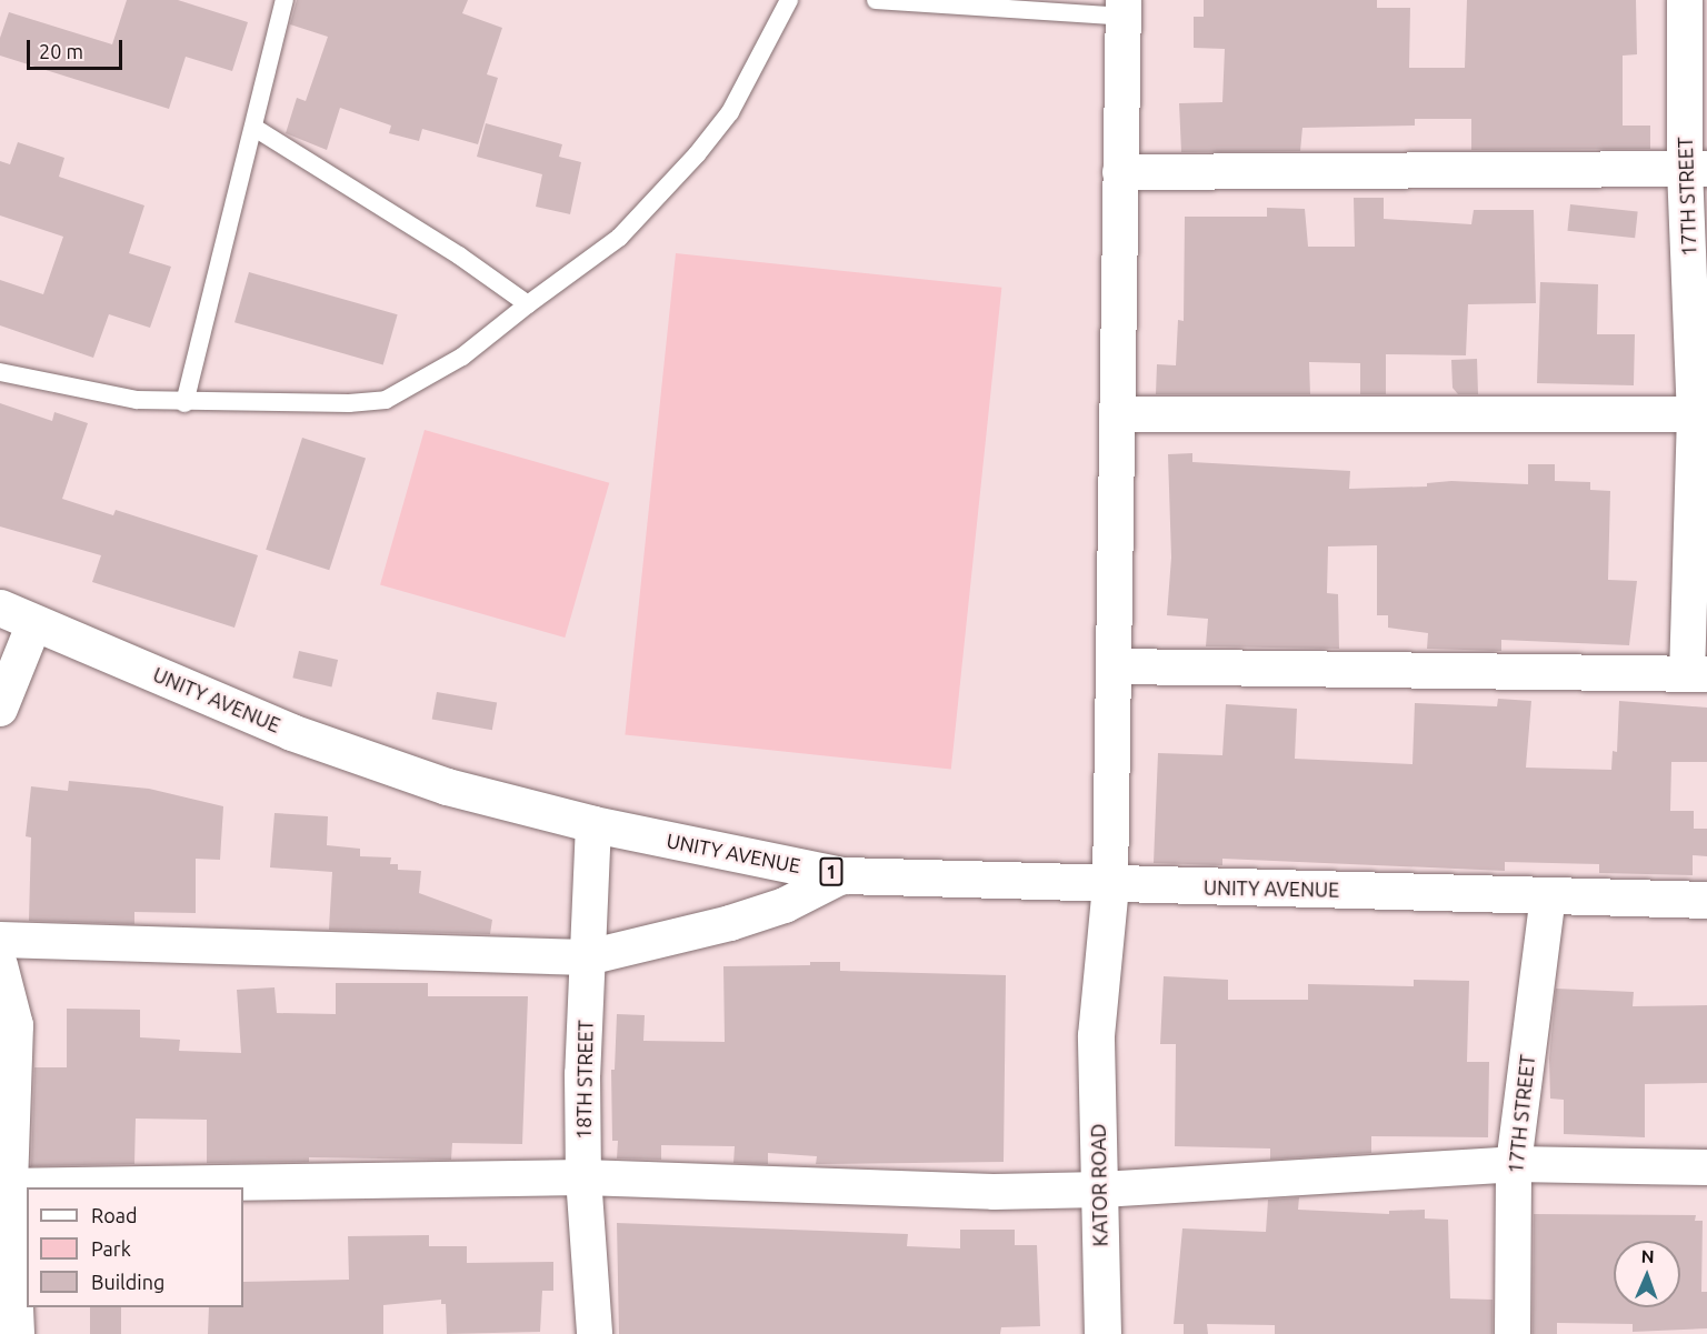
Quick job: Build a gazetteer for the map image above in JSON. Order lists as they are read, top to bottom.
{
  "streets": {
    "main road": ["UNITY AVENUE", "1", "KATOR ROAD"],
    "street": ["17TH STREET", "18TH STREET"]
  },
  "crossings": [
    ["17TH STREET", "UNITY AVENUE"],
    ["UNITY AVENUE", "18TH STREET"],
    ["UNITY AVENUE", "KATOR ROAD"]
  ],
  "legend": ["Road", "Park", "Building"],
  "scale_bar": "20 m",
  "north": "top"
}
